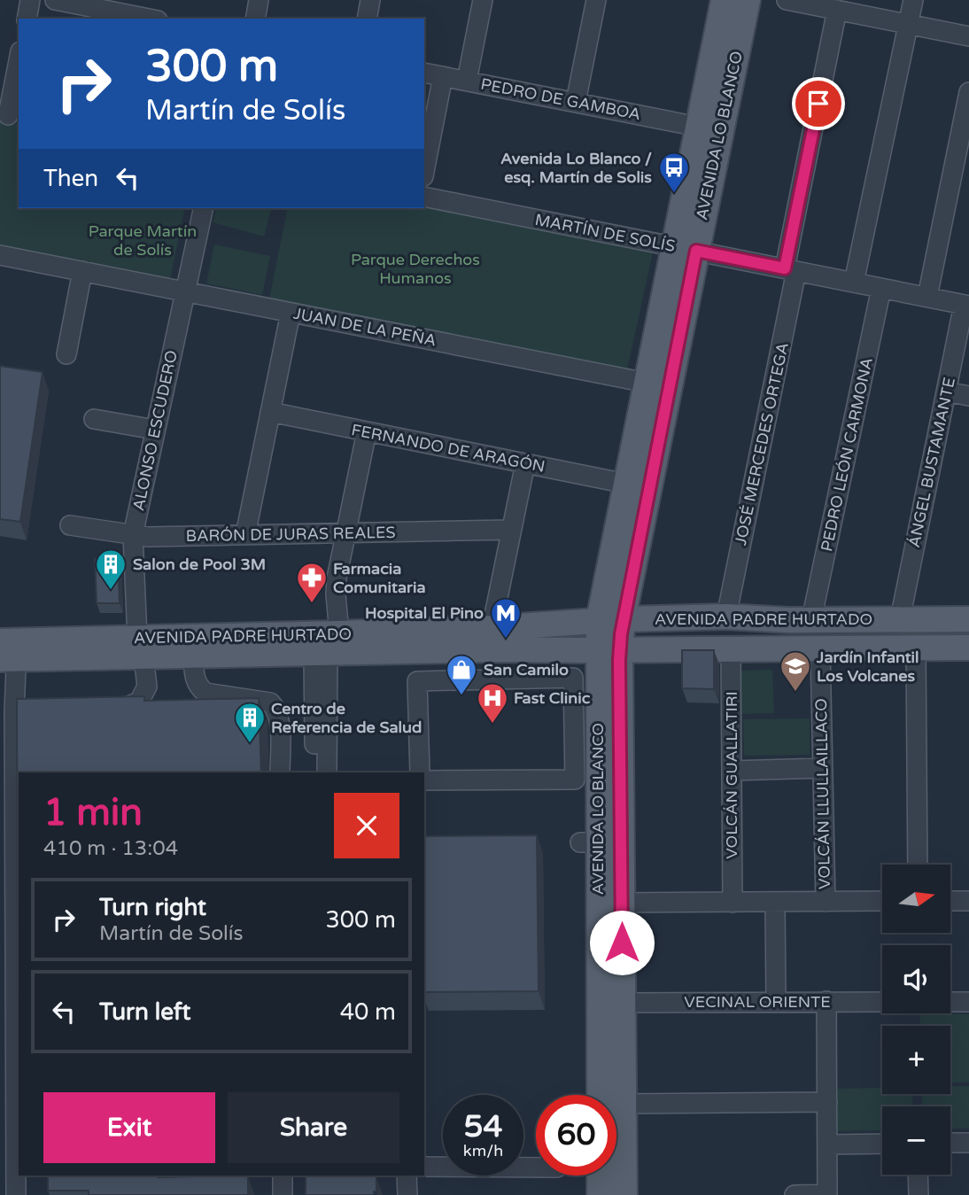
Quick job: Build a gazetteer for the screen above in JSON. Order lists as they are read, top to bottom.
{
  "streets": {
    "main road": ["AVENIDA LO BLANCO", "AVENIDA PADRE HURTADO"],
    "street": [
      "PEDRO DE GAMBOA",
      "MARTÍN DE SOLÍS",
      "JUAN DE LA PEÑA",
      "ALONSO ESCUDERO",
      "JOSÉ MERCEDES ORTEGA",
      "FERNANDO DE ARAGÓN",
      "PEDRO LEÓN CARMONA",
      "ÁNGEL BUSTAMANTE",
      "BARÓN DE JURAS REALES",
      "VOLCÁN GUALLATIRI",
      "VOLCÁN LLULLAILLACO",
      "VECINAL ORIENTE"
    ]
  },
  "crossings": [
    ["PEDRO DE GAMBOA", "AVENIDA LO BLANCO"],
    ["AVENIDA LO BLANCO", "MARTÍN DE SOLÍS"],
    ["AVENIDA LO BLANCO", "JUAN DE LA PEÑA"],
    ["AVENIDA LO BLANCO", "FERNANDO DE ARAGÓN"],
    ["AVENIDA LO BLANCO", "AVENIDA PADRE HURTADO"],
    ["AVENIDA LO BLANCO", "VECINAL ORIENTE"],
    ["MARTÍN DE SOLÍS", "JOSÉ MERCEDES ORTEGA"],
    ["MARTÍN DE SOLÍS", "PEDRO LEÓN CARMONA"],
    ["MARTÍN DE SOLÍS", "ÁNGEL BUSTAMANTE"],
    ["JUAN DE LA PEÑA", "ALONSO ESCUDERO"],
    ["ALONSO ESCUDERO", "BARÓN DE JURAS REALES"],
    ["ALONSO ESCUDERO", "AVENIDA PADRE HURTADO"],
    ["JOSÉ MERCEDES ORTEGA", "AVENIDA PADRE HURTADO"],
    ["PEDRO LEÓN CARMONA", "AVENIDA PADRE HURTADO"],
    ["ÁNGEL BUSTAMANTE", "AVENIDA PADRE HURTADO"],
    ["AVENIDA PADRE HURTADO", "VOLCÁN GUALLATIRI"],
    ["AVENIDA PADRE HURTADO", "VOLCÁN LLULLAILLACO"]
  ],
  "parks": ["Parque Martín de Solís", "Parque Derechos Humanos"],
  "places": {
    "bus stop": ["Avenida Lo Blanco / esq. Martín de Solis"],
    "building": ["Salon de Pool 3M", "Centro de Referencia de Salud"],
    "pharmacy": ["Farmacia Comunitaria"],
    "metro station": ["Hospital El Pino"],
    "school or university": ["Jardín Infantil Los Volcanes"],
    "shop": ["San Camilo"],
    "hospital": ["Fast Clinic"]
  },
  "north": "right",
  "page": {
    "turn": ["300 m", "Martín de Solís"],
    "then": "Then",
    "heading": ["1 min", "410 m · 13:04"],
    "map_buttons": ["+", "−"],
    "list": [
      {
        "name": "Turn right",
        "note": "Martín de Solís",
        "value": "300 m"
      },
      {
        "name": "Turn left",
        "value": "40 m"
      }
    ],
    "buttons": ["Exit", "Share"],
    "speed": "54 km/h",
    "limit": "60"
  }
}
